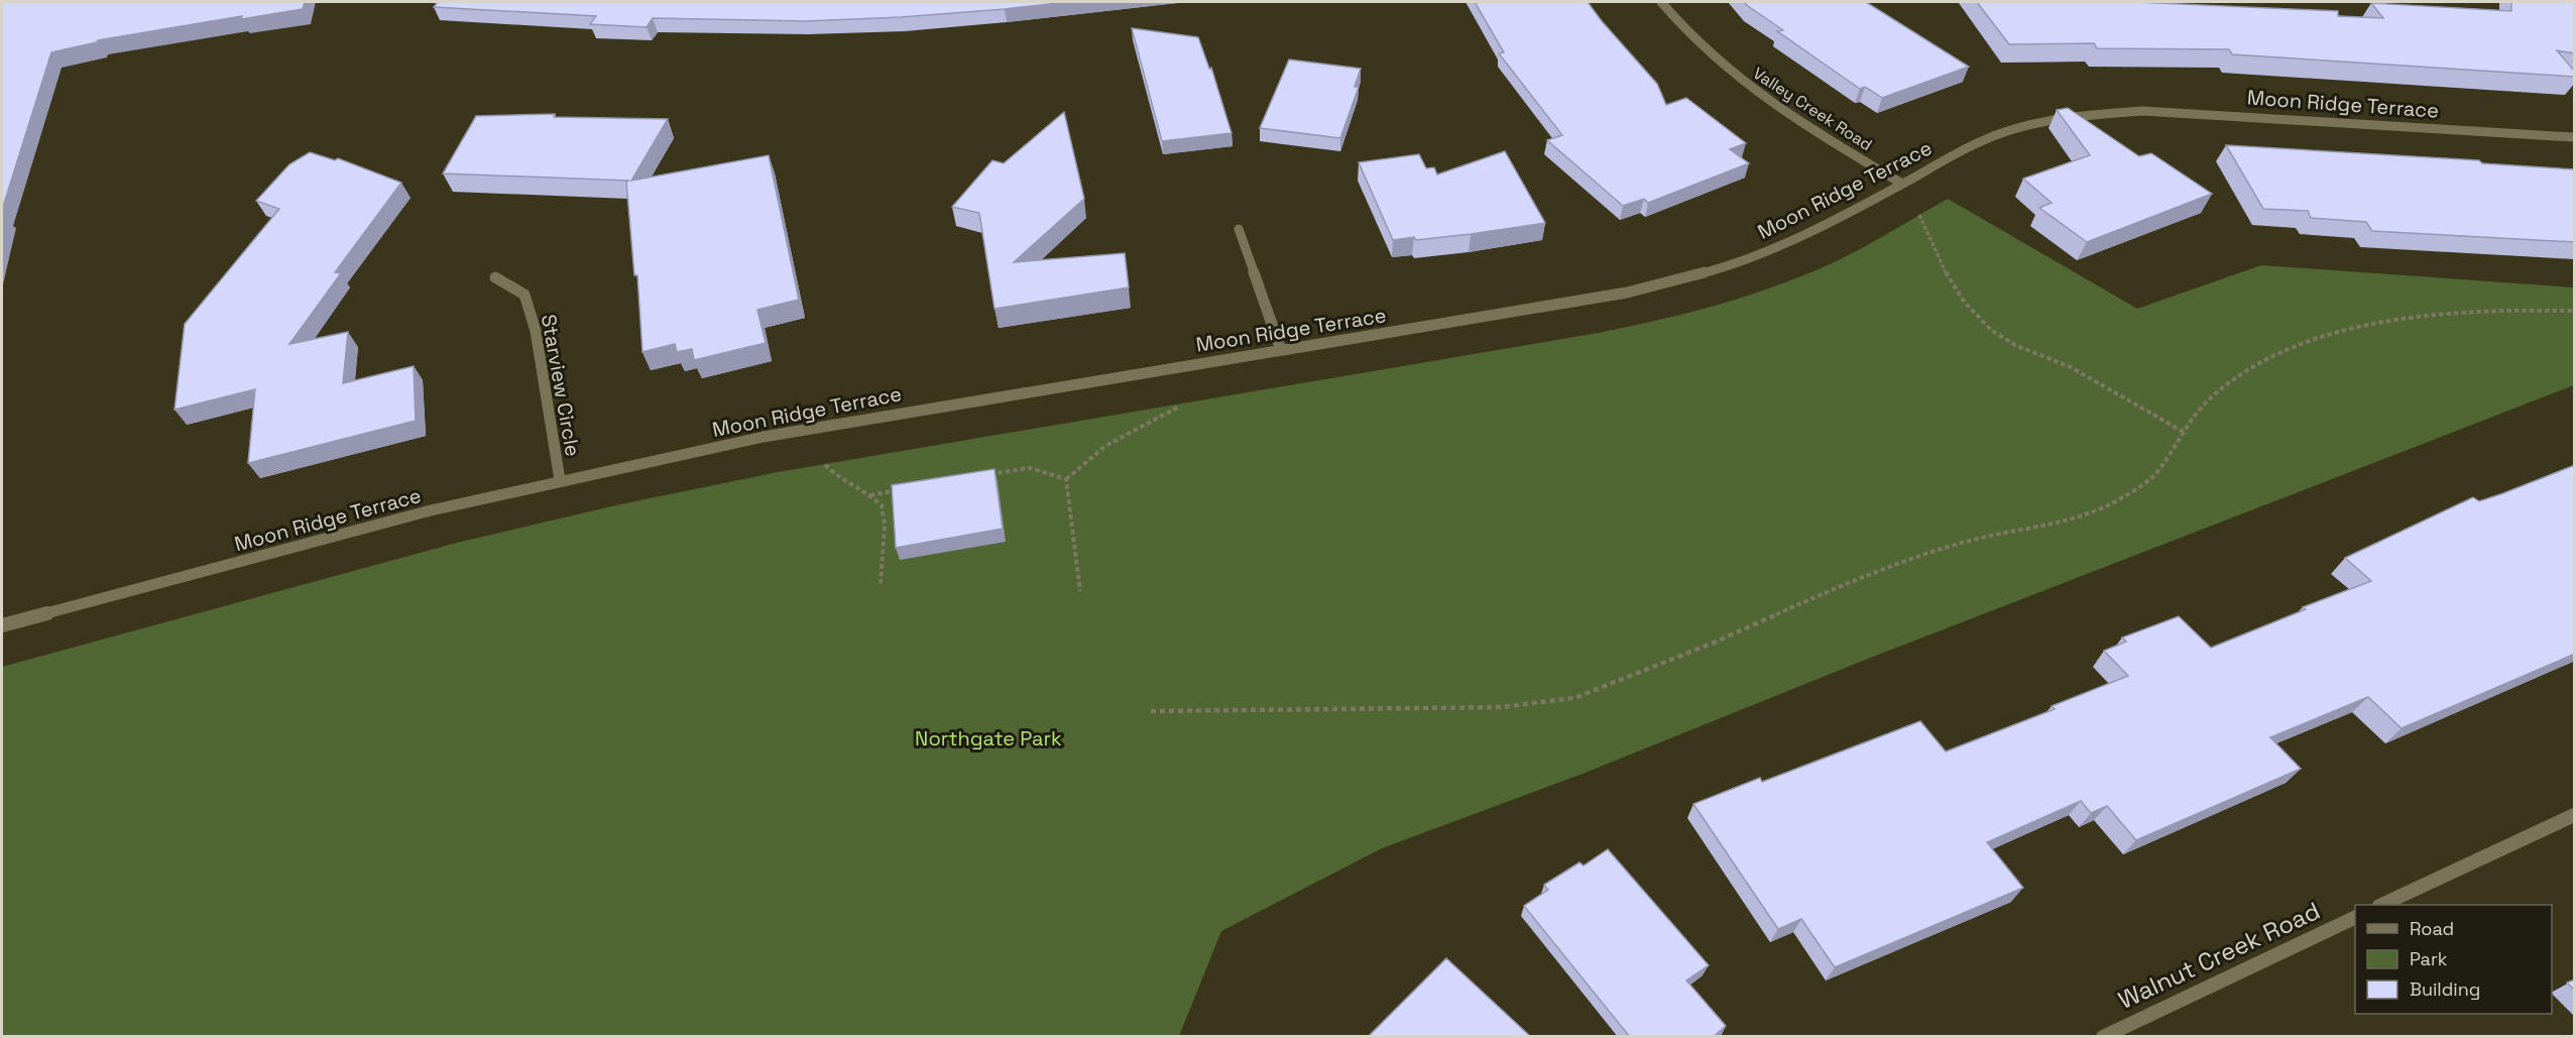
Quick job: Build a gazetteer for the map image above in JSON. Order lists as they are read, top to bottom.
{
  "streets": {
    "street": [
      "Moon Ridge Terrace",
      "Valley Creek Road",
      "Starview Circle",
      "Walnut Creek Road"
    ]
  },
  "crossings": [
    ["Moon Ridge Terrace", "Valley Creek Road"],
    ["Moon Ridge Terrace", "Starview Circle"]
  ],
  "parks": ["Northgate Park"],
  "legend": ["Road", "Park", "Building"]
}
